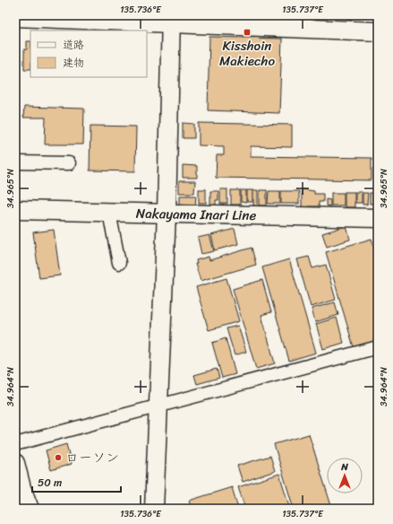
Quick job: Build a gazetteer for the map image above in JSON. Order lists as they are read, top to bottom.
{
  "streets": {
    "street": ["Nakayama Inari Line"]
  },
  "places": {
    "transit": ["Kisshoin Makiecho"],
    "other": ["ローソン"]
  },
  "legend": ["道路", "建物"],
  "scale_bar": "50 m",
  "north": "top",
  "coordinates": [
    "135.736°E",
    "135.737°E",
    "34.965°N",
    "34.964°N"
  ]
}
